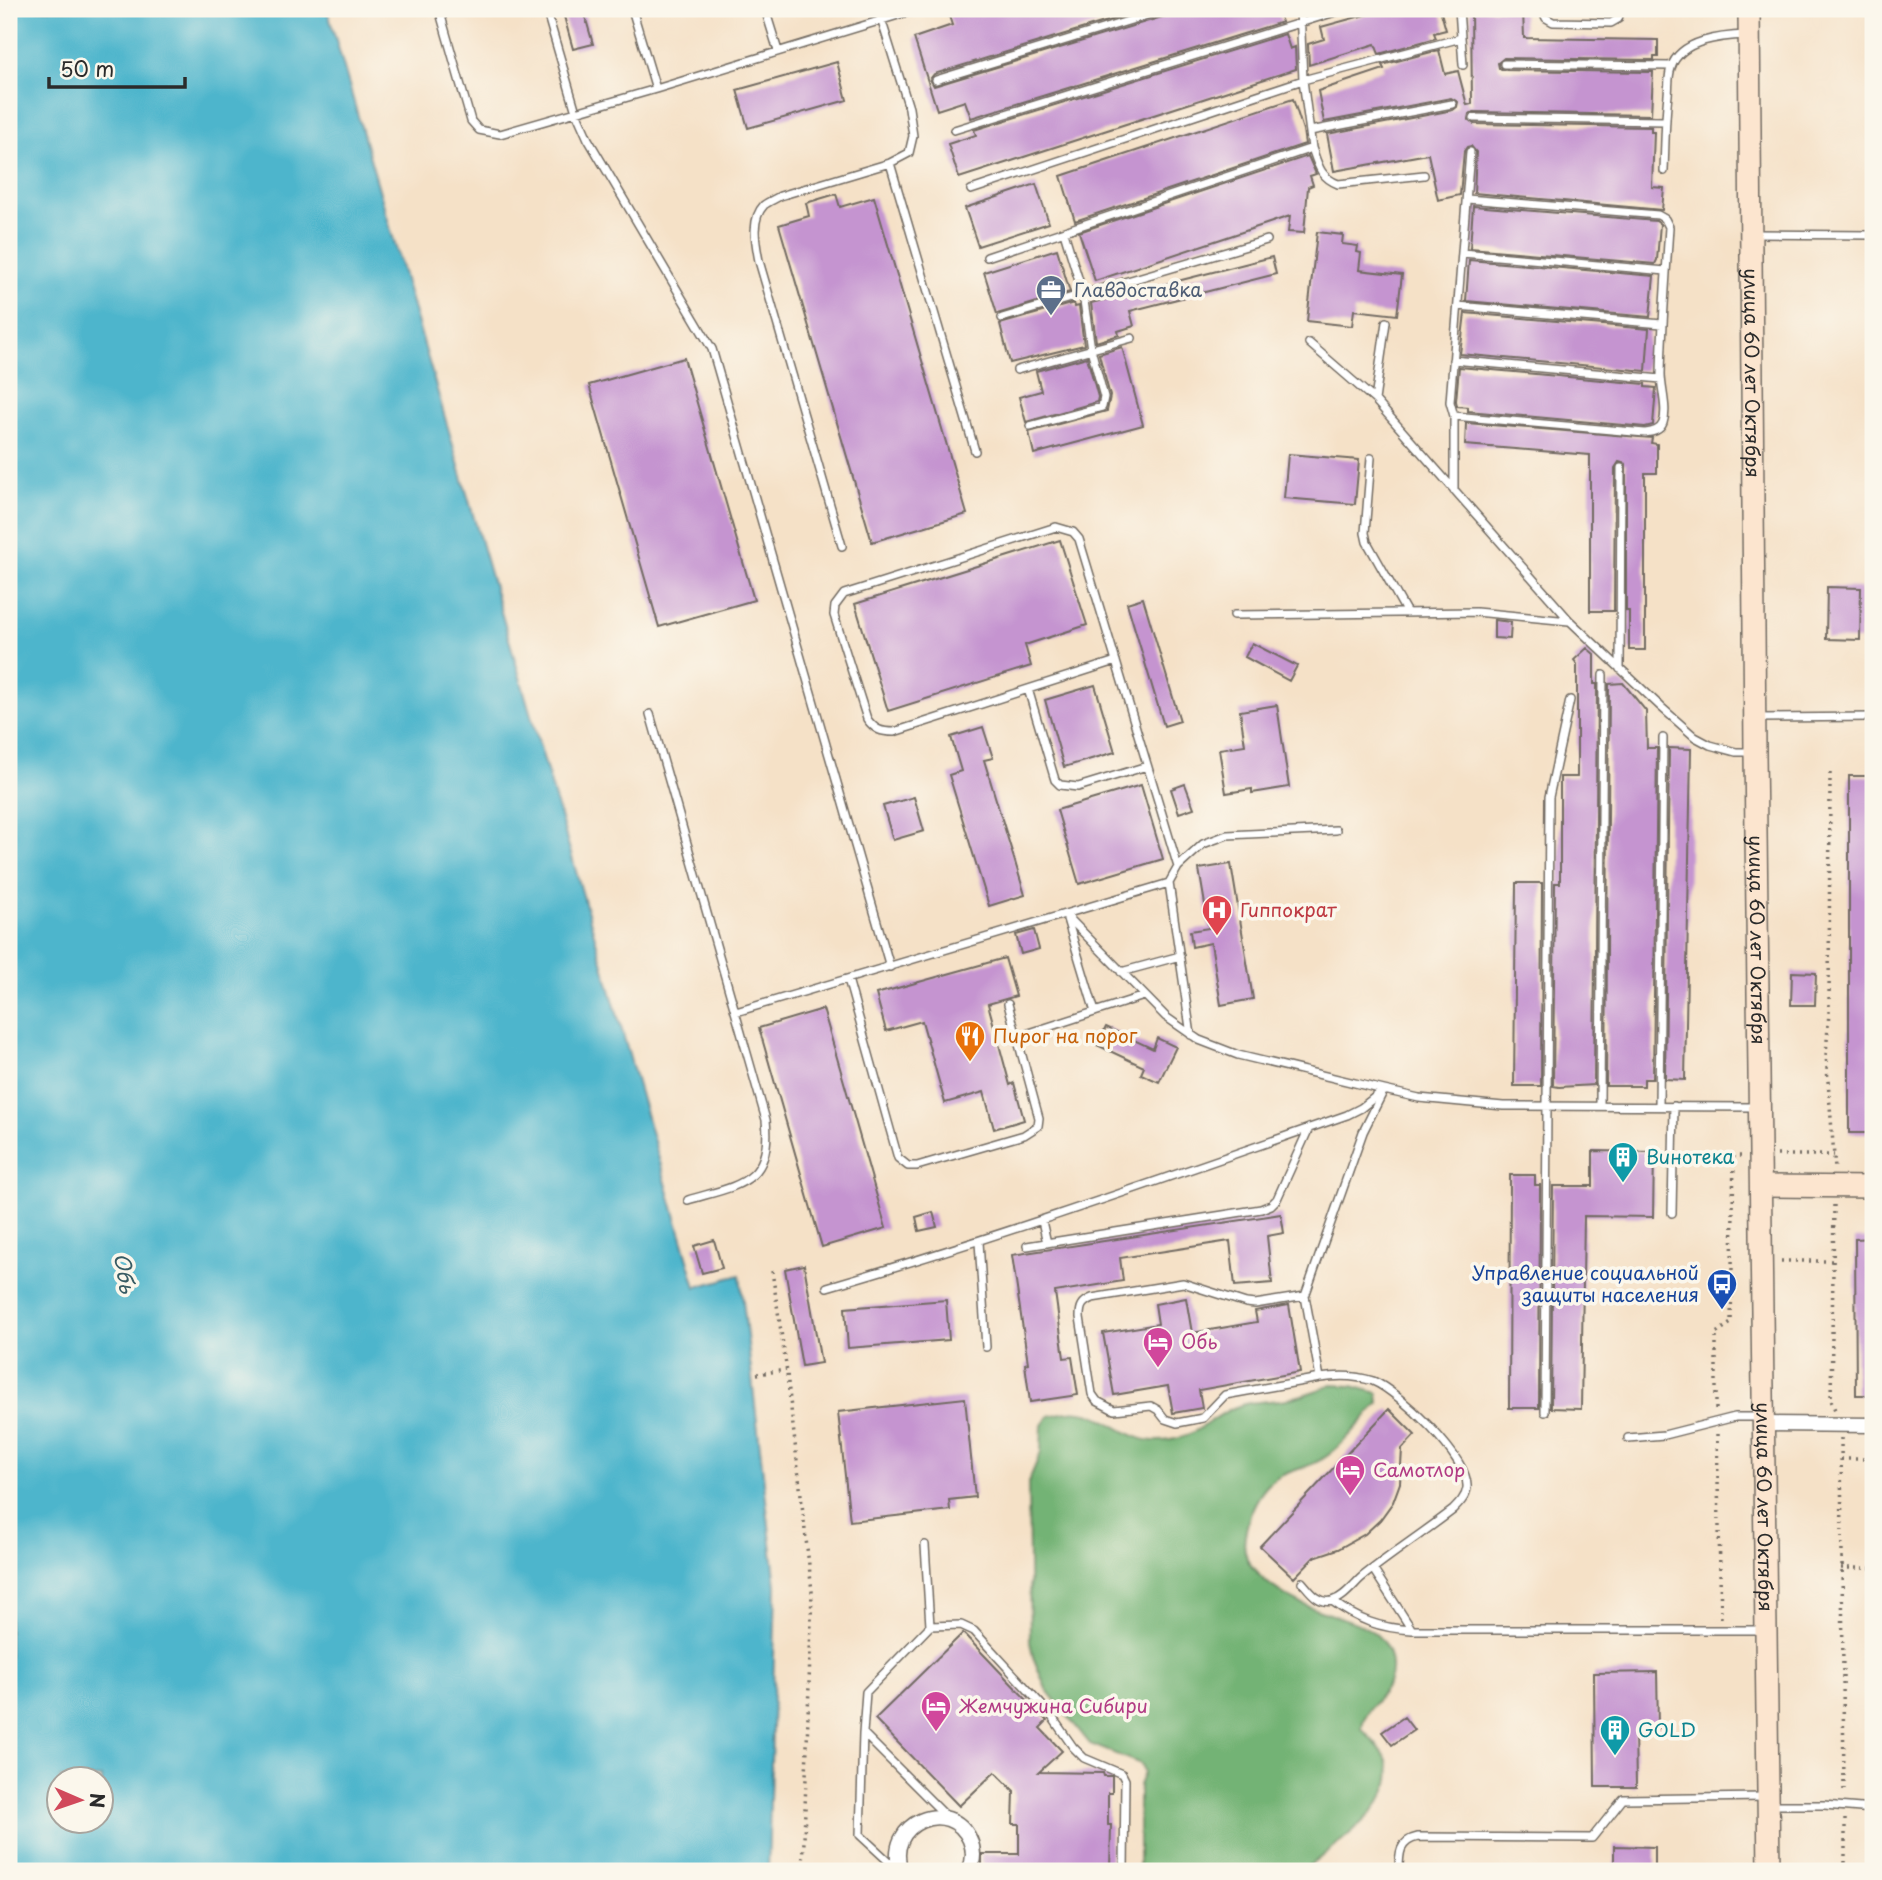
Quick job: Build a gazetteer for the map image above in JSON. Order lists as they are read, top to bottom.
{
  "streets": {
    "main road": ["улица 60 лет Октября"]
  },
  "water": ["Обь"],
  "places": {
    "office": ["Главдоставка"],
    "hospital": ["Гиппократ"],
    "restaurant": ["Пирог на порог"],
    "building": ["Винотека", "GOLD"],
    "bus stop": ["Управление социальной защиты населения"],
    "hotel": ["Обь", "Самотлор", "Жемчужина Сибири"]
  },
  "scale_bar": "50 m",
  "north": "right"
}
